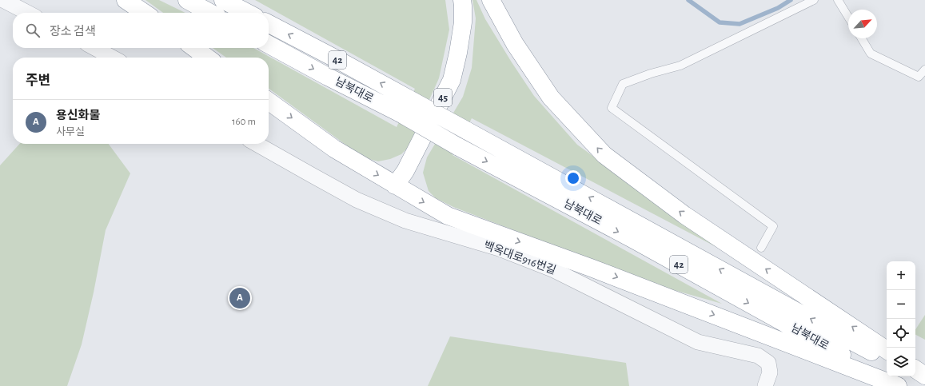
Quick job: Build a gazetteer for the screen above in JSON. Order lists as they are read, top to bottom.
{
  "streets": {
    "highway": ["42", "남북대로", "45"],
    "street": ["백옥대로916번길"]
  },
  "north": "top right",
  "page": {
    "search": "장소 검색",
    "heading": "주변",
    "list": [
      {
        "mark": "A",
        "name": "용신화물",
        "note": "사무실",
        "value": "160 m"
      }
    ],
    "map_buttons": ["+", "−"],
    "pins": "A"
  }
}
